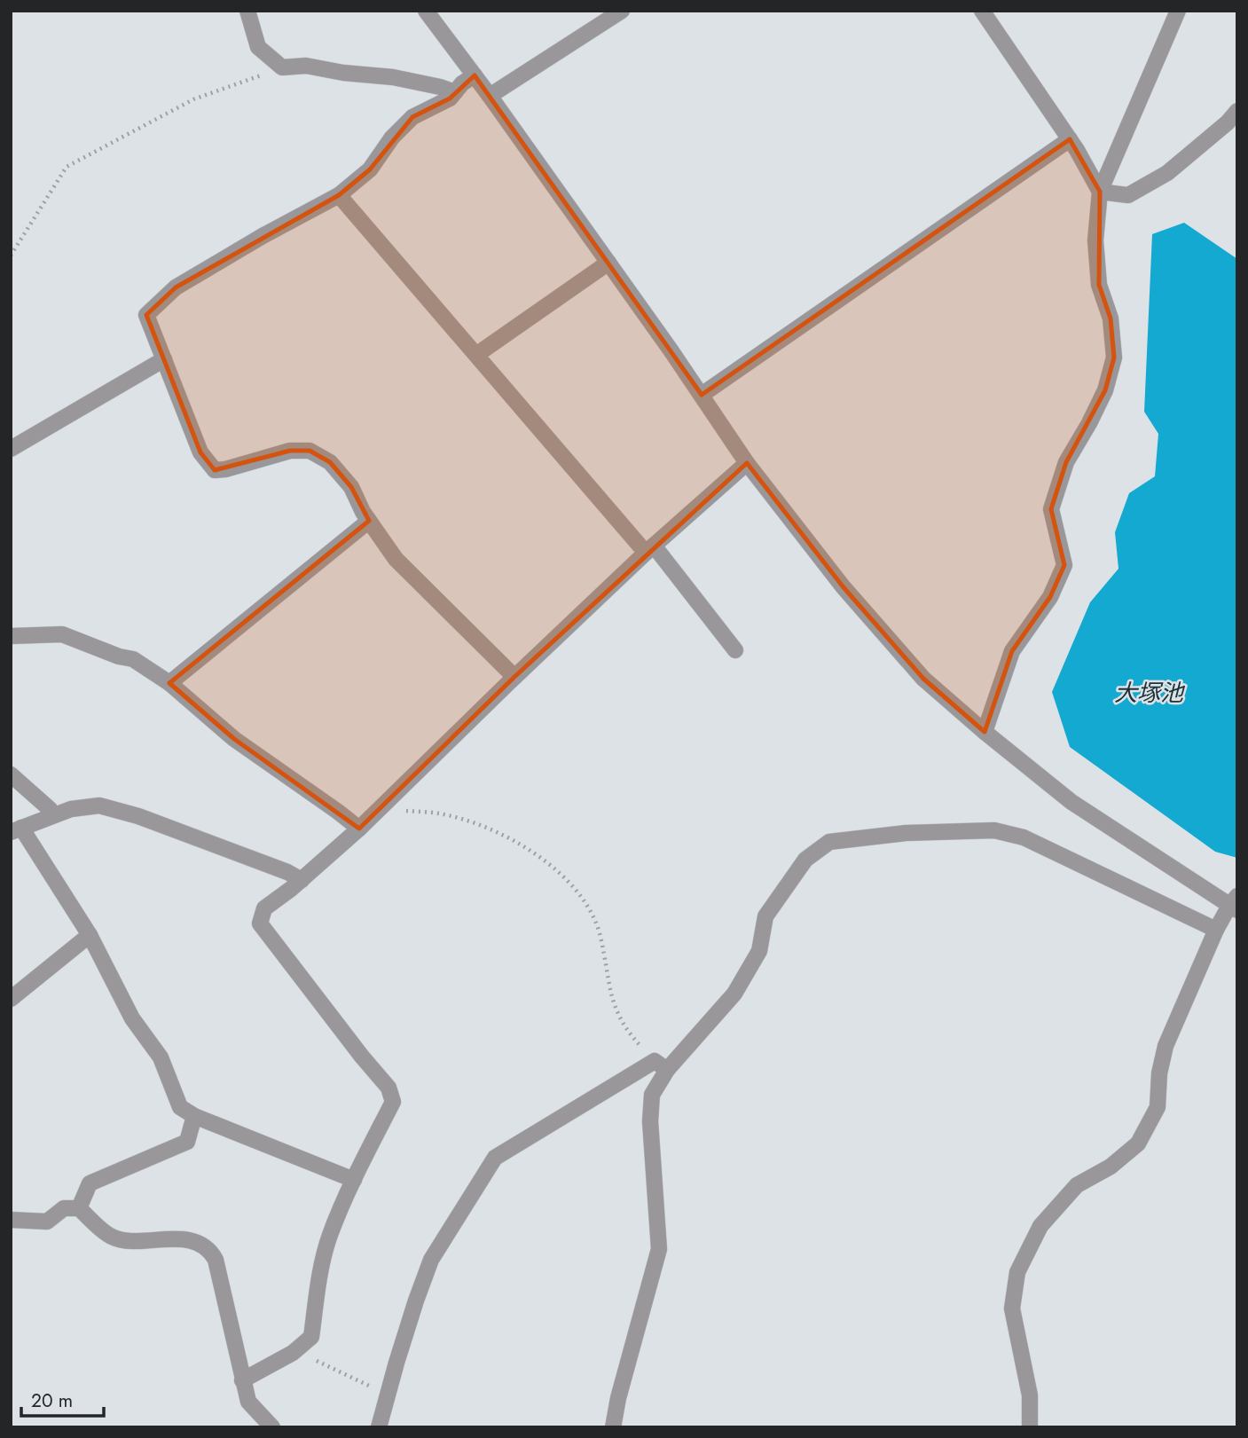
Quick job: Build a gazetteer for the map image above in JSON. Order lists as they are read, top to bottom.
{
  "water": ["大塚池"],
  "scale_bar": "20 m"
}
